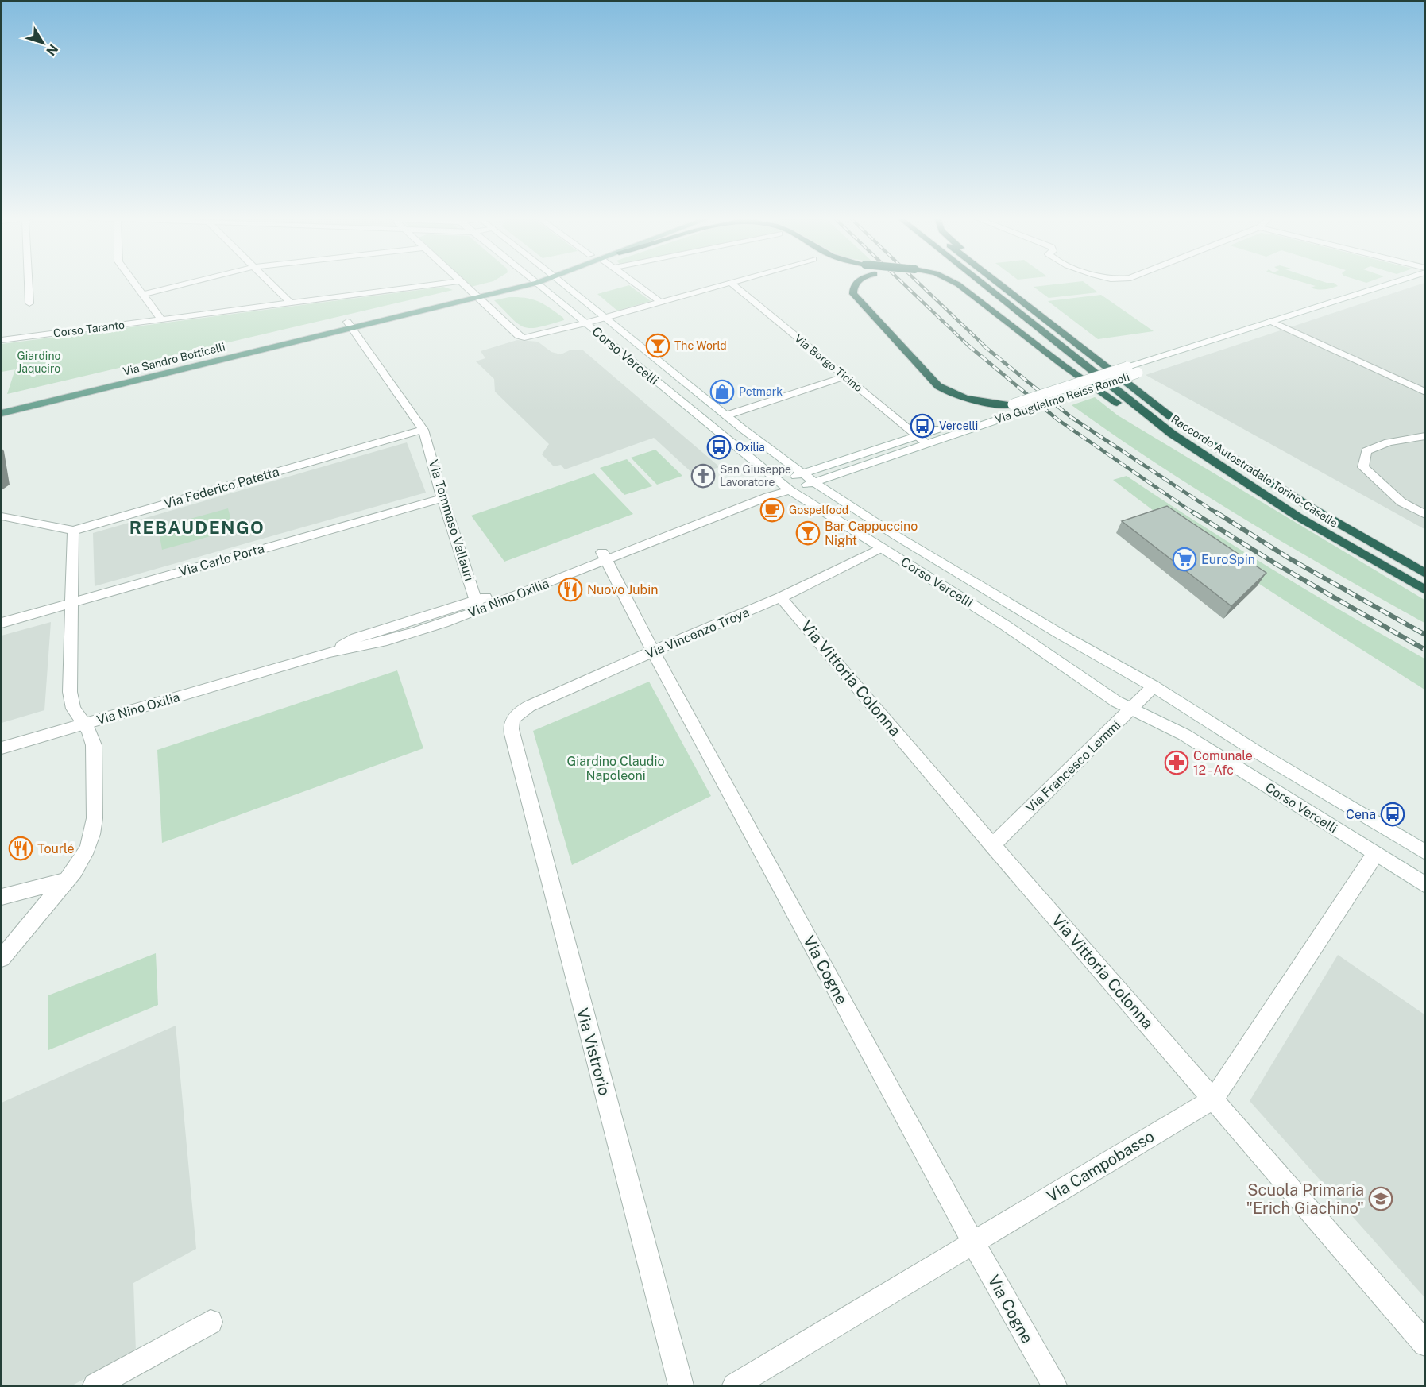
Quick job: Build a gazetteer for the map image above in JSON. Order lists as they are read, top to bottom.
{
  "streets": {
    "highway": ["Raccordo Autostradale Torino-Caselle"],
    "main road": ["Via Sandro Botticelli"],
    "street": [
      "Corso Taranto",
      "Corso Vercelli",
      "Via Borgo Ticino",
      "Via Guglielmo Reiss Romoli",
      "Via Federico Patetta",
      "Via Tommaso Vallauri",
      "Via Carlo Porta",
      "Via Nino Oxilia",
      "Via Vincenzo Troya",
      "Via Vittoria Colonna",
      "Via Francesco Lemmi",
      "Via Cogne",
      "Via Vistrorio",
      "Via Campobasso"
    ]
  },
  "crossings": [
    ["Corso Vercelli", "Via Guglielmo Reiss Romoli"],
    ["Corso Vercelli", "Via Nino Oxilia"],
    ["Corso Vercelli", "Via Vincenzo Troya"],
    ["Corso Vercelli", "Via Francesco Lemmi"],
    ["Corso Vercelli", "Via Campobasso"],
    ["Via Borgo Ticino", "Via Guglielmo Reiss Romoli"],
    ["Via Guglielmo Reiss Romoli", "Via Nino Oxilia"],
    ["Via Federico Patetta", "Via Tommaso Vallauri"],
    ["Via Tommaso Vallauri", "Via Carlo Porta"],
    ["Via Tommaso Vallauri", "Via Nino Oxilia"],
    ["Via Nino Oxilia", "Via Cogne"],
    ["Via Vincenzo Troya", "Via Vittoria Colonna"],
    ["Via Vincenzo Troya", "Via Cogne"],
    ["Via Vincenzo Troya", "Via Vistrorio"],
    ["Via Vittoria Colonna", "Via Francesco Lemmi"],
    ["Via Vittoria Colonna", "Via Campobasso"],
    ["Via Cogne", "Via Campobasso"]
  ],
  "districts": ["REBAUDENGO"],
  "parks": ["Giardino Jaqueiro", "Giardino Claudio Napoleoni"],
  "places": {
    "bar": ["The World", "Bar Cappuccino Night"],
    "shop": ["Petmark"],
    "bus stop": ["Vercelli", "Oxilia", "Cena"],
    "church": ["San Giuseppe Lavoratore"],
    "cafe": ["Gospelfood"],
    "supermarket": ["EuroSpin"],
    "restaurant": ["Nuovo Jubin", "Tourlé"],
    "pharmacy": ["Comunale 12 - Afc"],
    "school or university": ["Scuola Primaria \"Erich Giachino\""]
  },
  "north": "bottom right"
}
